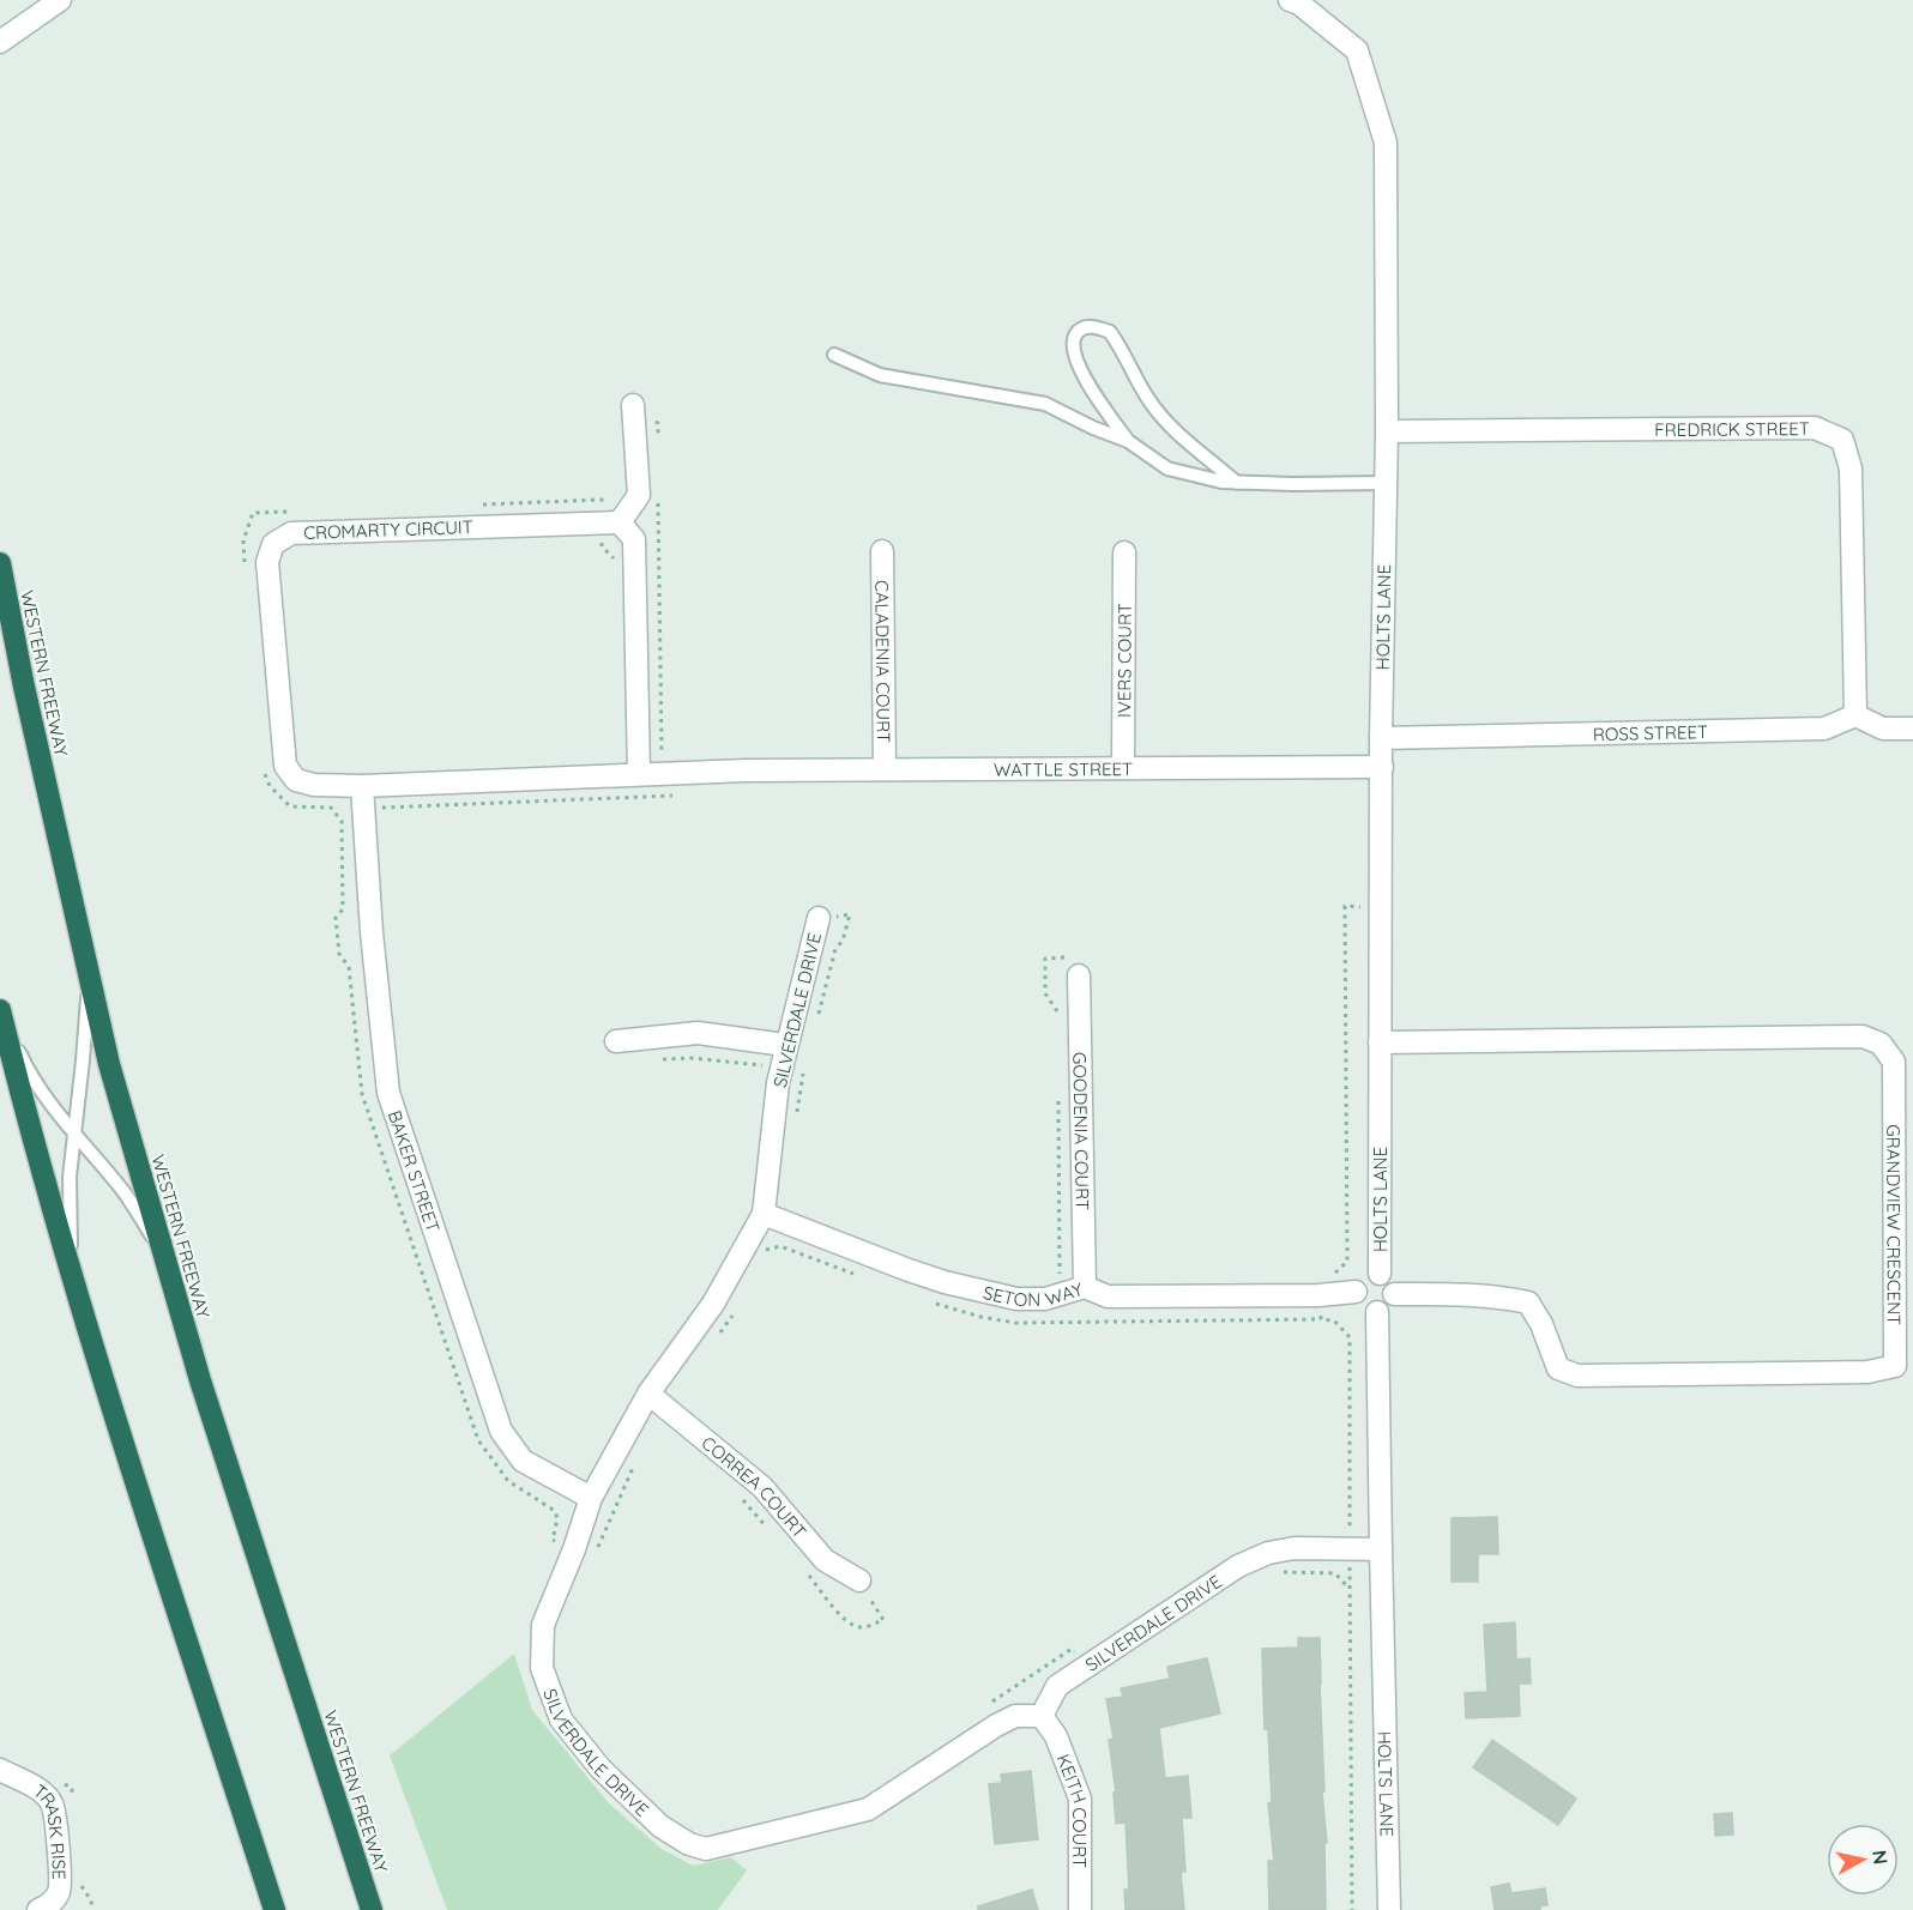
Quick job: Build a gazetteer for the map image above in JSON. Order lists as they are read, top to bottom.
{
  "streets": {
    "highway": ["WESTERN FREEWAY"],
    "street": [
      "FREDRICK STREET",
      "CROMARTY CIRCUIT",
      "HOLTS LANE",
      "CALADENIA COURT",
      "IVERS COURT",
      "ROSS STREET",
      "WATTLE STREET",
      "SILVERDALE DRIVE",
      "GOODENIA COURT",
      "BAKER STREET",
      "GRANDVIEW CRESCENT",
      "SETON WAY",
      "CORREA COURT",
      "KEITH COURT",
      "TRASK RISE"
    ]
  },
  "crossings": [
    ["FREDRICK STREET", "HOLTS LANE"],
    ["FREDRICK STREET", "ROSS STREET"],
    ["CROMARTY CIRCUIT", "WATTLE STREET"],
    ["CROMARTY CIRCUIT", "BAKER STREET"],
    ["HOLTS LANE", "ROSS STREET"],
    ["HOLTS LANE", "WATTLE STREET"],
    ["HOLTS LANE", "SILVERDALE DRIVE"],
    ["HOLTS LANE", "GRANDVIEW CRESCENT"],
    ["HOLTS LANE", "SETON WAY"],
    ["CALADENIA COURT", "WATTLE STREET"],
    ["IVERS COURT", "WATTLE STREET"],
    ["SILVERDALE DRIVE", "BAKER STREET"],
    ["SILVERDALE DRIVE", "SETON WAY"],
    ["SILVERDALE DRIVE", "CORREA COURT"],
    ["SILVERDALE DRIVE", "KEITH COURT"],
    ["GOODENIA COURT", "SETON WAY"],
    ["GRANDVIEW CRESCENT", "SETON WAY"]
  ],
  "north": "right"
}
